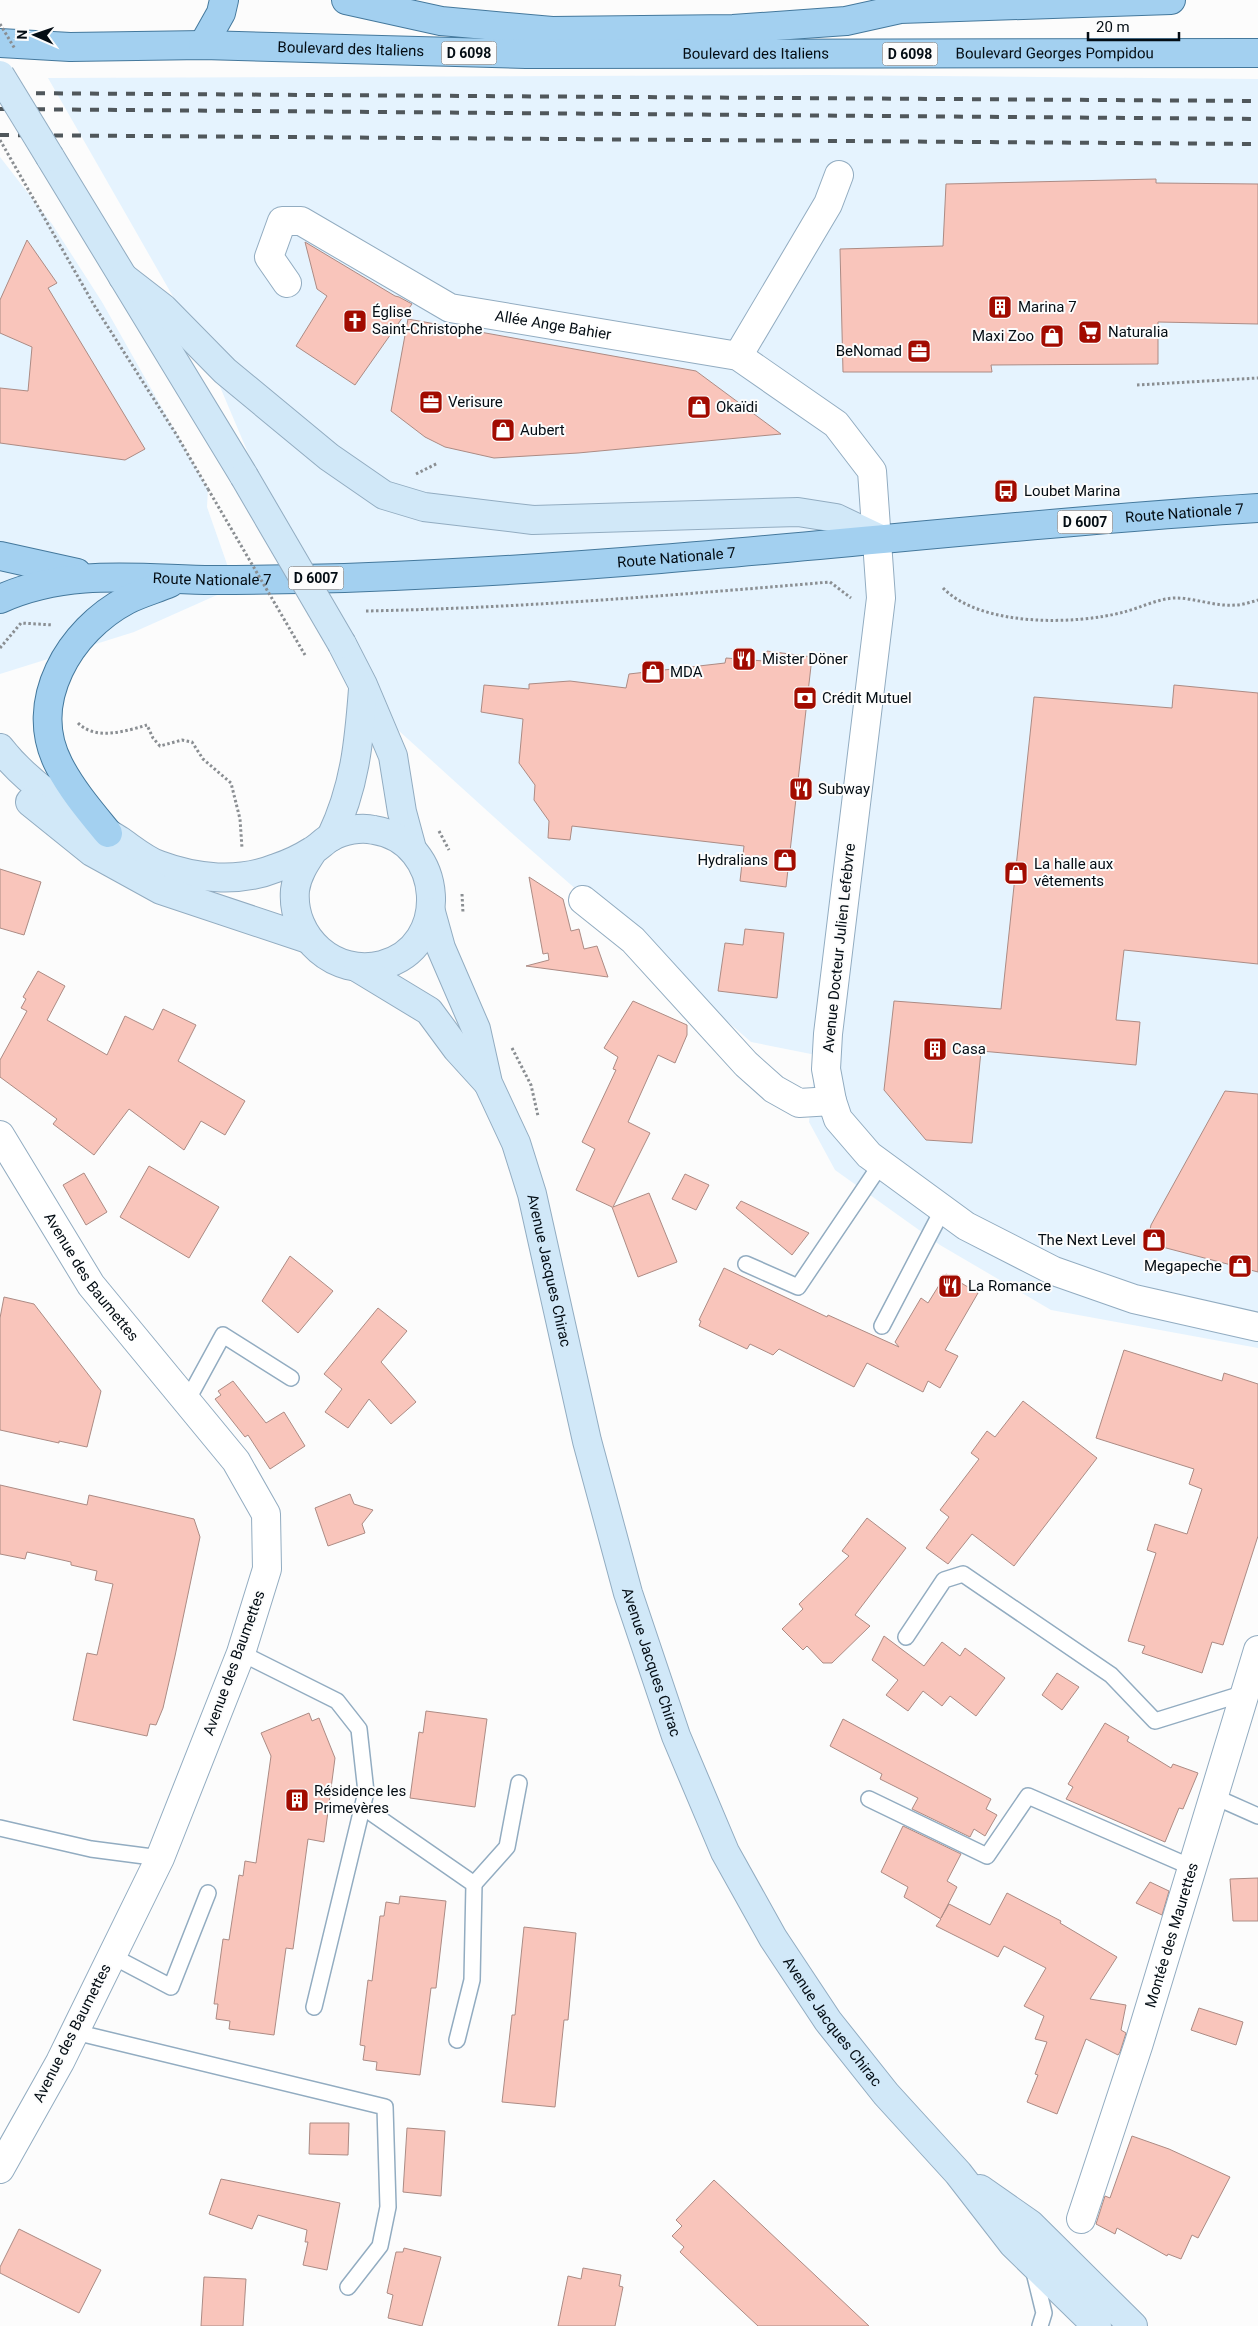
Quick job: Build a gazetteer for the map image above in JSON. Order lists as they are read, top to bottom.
{
  "streets": {
    "main road": [
      "Boulevard des Italiens",
      "D 6098",
      "Boulevard Georges Pompidou",
      "Route Nationale 7",
      "D 6007",
      "Avenue Jacques Chirac"
    ],
    "street": [
      "Allée Ange Bahier",
      "Avenue Docteur Julien Lefebvre",
      "Avenue des Baumettes",
      "Montée des Maurettes"
    ]
  },
  "crossings": [
    ["Boulevard des Italiens", "Boulevard Georges Pompidou"],
    ["Allée Ange Bahier", "Avenue Docteur Julien Lefebvre"],
    ["Route Nationale 7", "Avenue Docteur Julien Lefebvre"]
  ],
  "places": {
    "building": ["Marina 7", "Casa", "Résidence les Primevères"],
    "church": ["Église Saint-Christophe"],
    "supermarket": ["Naturalia"],
    "shop": [
      "Maxi Zoo",
      "Okaïdi",
      "Aubert",
      "MDA",
      "Hydralians",
      "La halle aux vêtements",
      "The Next Level",
      "Megapeche"
    ],
    "office": ["BeNomad", "Verisure"],
    "bus stop": ["Loubet Marina"],
    "restaurant": ["Mister Döner", "Subway", "La Romance"],
    "bank": ["Crédit Mutuel"]
  },
  "scale_bar": "20 m",
  "north": "left"
}
